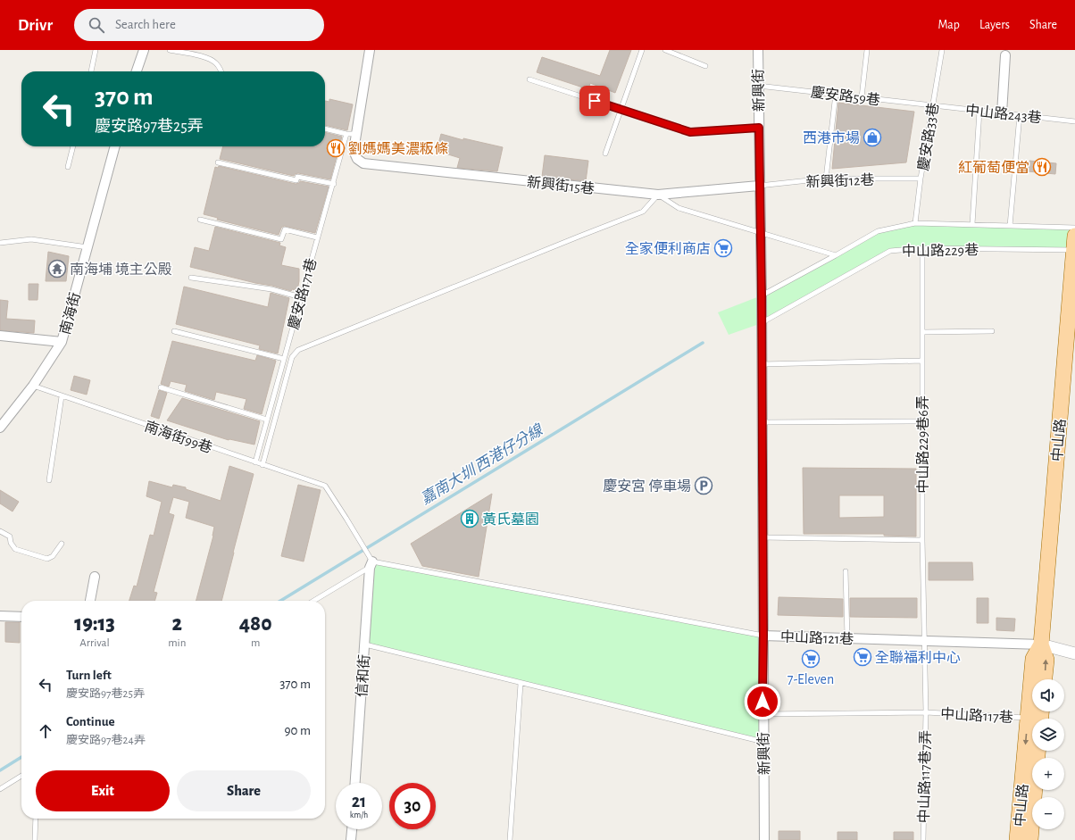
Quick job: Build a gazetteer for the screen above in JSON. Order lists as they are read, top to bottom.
{
  "streets": {
    "main road": ["中山路"],
    "street": [
      "新興街",
      "新興街15巷",
      "南海街",
      "中山路121巷",
      "信和街"
    ],
    "lane": [
      "慶安路59巷",
      "中山路243巷",
      "慶安路33巷",
      "新興街12巷",
      "中山路229巷",
      "慶安路171巷",
      "南海街99巷",
      "中山路229巷6弄",
      "中山路117巷",
      "中山路117巷7弄"
    ]
  },
  "crossings": [
    ["新興街", "慶安路59巷"],
    ["新興街", "新興街12巷"],
    ["新興街", "新興街15巷"],
    ["新興街", "中山路229巷"],
    ["新興街", "中山路121巷"],
    ["新興街", "中山路117巷"],
    ["慶安路59巷", "中山路243巷"],
    ["慶安路59巷", "慶安路33巷"],
    ["中山路243巷", "慶安路33巷"],
    ["慶安路33巷", "新興街12巷"],
    ["新興街12巷", "新興街15巷"],
    ["中山路229巷", "中山路"],
    ["中山路229巷", "中山路229巷6弄"],
    ["慶安路171巷", "南海街99巷"],
    ["南海街", "南海街99巷"],
    ["南海街99巷", "信和街"],
    ["中山路", "中山路121巷"],
    ["中山路229巷6弄", "中山路121巷"],
    ["中山路229巷6弄", "中山路117巷7弄"],
    ["中山路121巷", "中山路117巷7弄"],
    ["中山路117巷", "中山路117巷7弄"]
  ],
  "water": ["嘉南大圳 西港仔分線"],
  "places": {
    "shop": ["西港市場"],
    "restaurant": ["劉媽媽美濃粄條", "紅葡萄便當"],
    "supermarket": ["全家便利商店", "全聯福利中心", "7-Eleven"],
    "temple": ["南海埔 境主公殿"],
    "parking": ["慶安宮 停車場"],
    "building": ["黃氏墓園"]
  },
  "page": {
    "header": "Drivr",
    "search": "Search here",
    "nav": ["Map", "Layers", "Share"],
    "turn": ["370 m", "慶安路97巷25弄"],
    "eta": [
      "19:13",
      "Arrival",
      "2",
      "min",
      "480",
      "m"
    ],
    "list": [
      {
        "name": "Turn left",
        "note": "慶安路97巷25弄",
        "value": "370 m"
      },
      {
        "name": "Continue",
        "note": "慶安路97巷24弄",
        "value": "90 m"
      }
    ],
    "map_buttons": ["+", "−"],
    "buttons": ["Exit", "Share"],
    "speed": "21 km/h",
    "limit": "30"
  }
}
